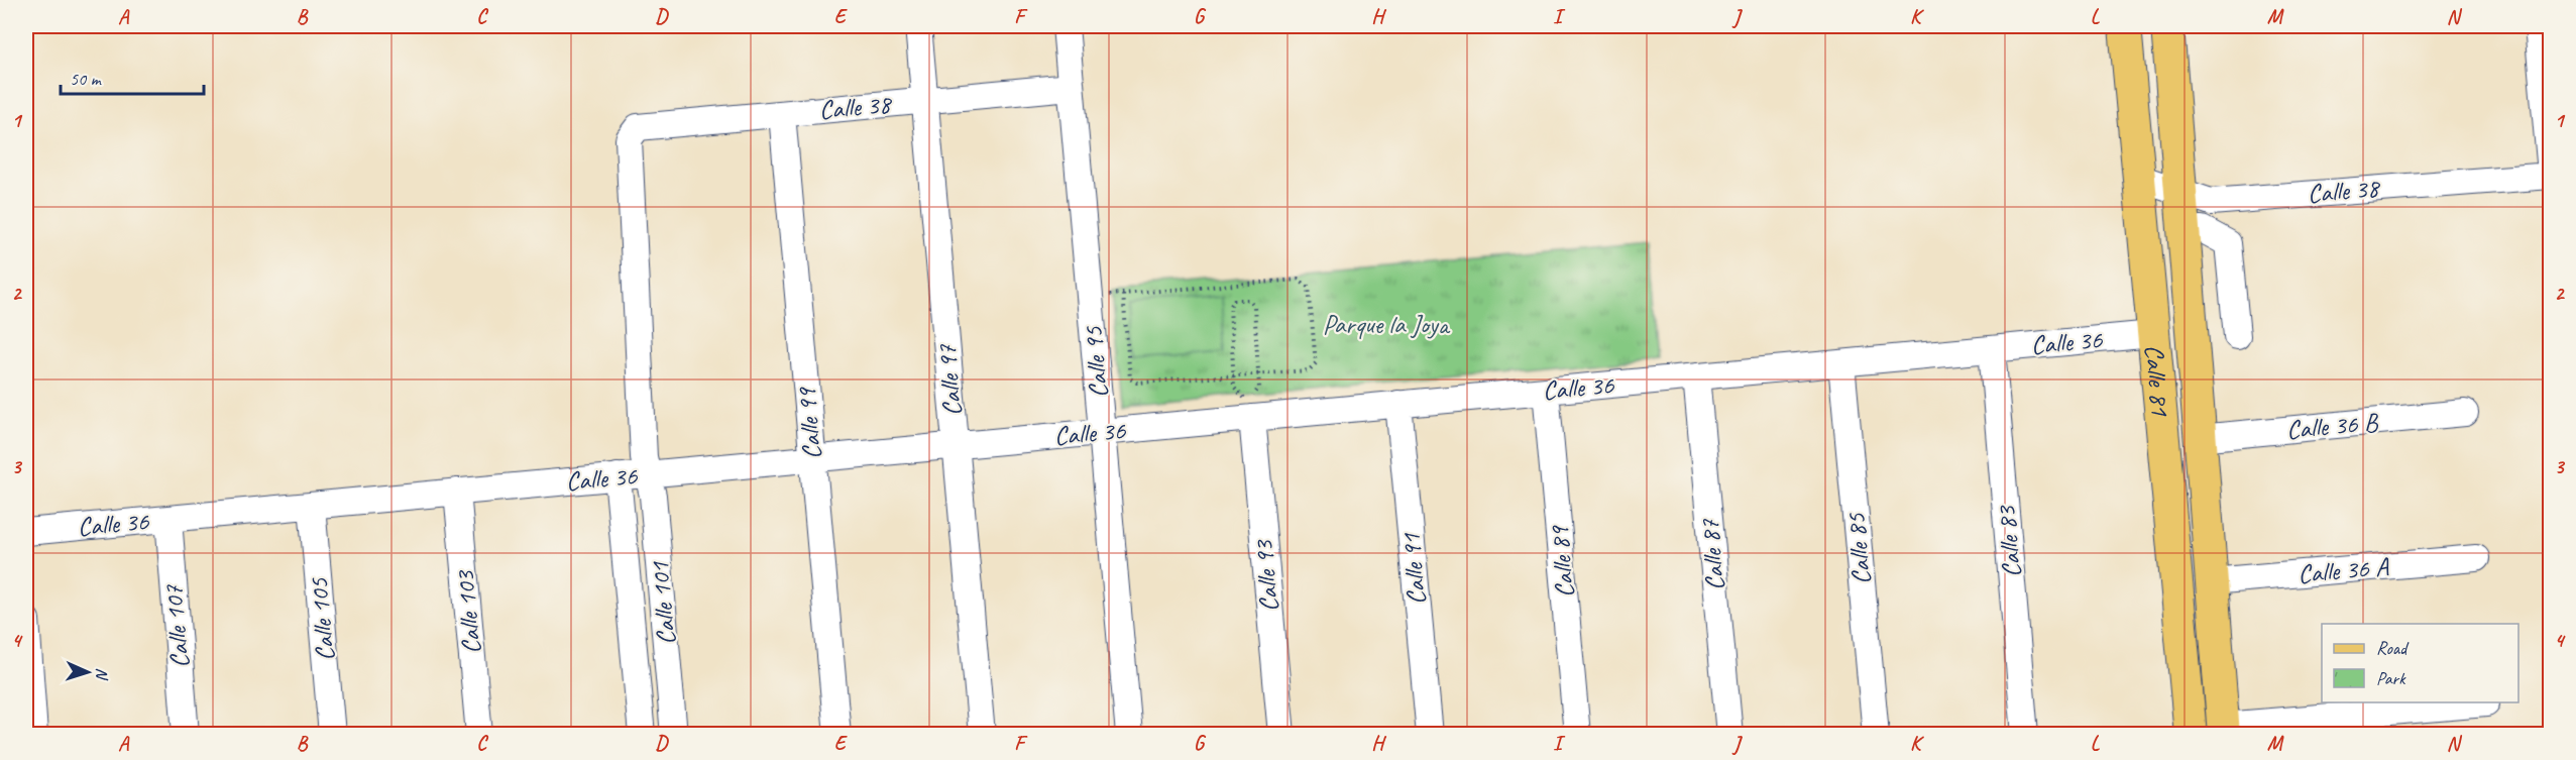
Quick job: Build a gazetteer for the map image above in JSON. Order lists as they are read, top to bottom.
{
  "streets": {
    "main road": ["Calle 81"],
    "street": [
      "Calle 38",
      "Calle 36",
      "Calle 95",
      "Calle 97",
      "Calle 99",
      "Calle 36 B",
      "Calle 83",
      "Calle 85",
      "Calle 87",
      "Calle 89",
      "Calle 91",
      "Calle 36 A",
      "Calle 93",
      "Calle 101",
      "Calle 103",
      "Calle 105",
      "Calle 107"
    ]
  },
  "crossings": [
    ["Calle 38", "Calle 95"],
    ["Calle 38", "Calle 97"],
    ["Calle 38", "Calle 81"],
    ["Calle 38", "Calle 99"],
    ["Calle 38", "Calle 101"],
    ["Calle 36", "Calle 95"],
    ["Calle 36", "Calle 97"],
    ["Calle 36", "Calle 81"],
    ["Calle 36", "Calle 99"],
    ["Calle 36", "Calle 83"],
    ["Calle 36", "Calle 85"],
    ["Calle 36", "Calle 87"],
    ["Calle 36", "Calle 89"],
    ["Calle 36", "Calle 91"],
    ["Calle 36", "Calle 93"],
    ["Calle 36", "Calle 101"],
    ["Calle 36", "Calle 103"],
    ["Calle 36", "Calle 105"],
    ["Calle 36", "Calle 107"],
    ["Calle 81", "Calle 36 B"],
    ["Calle 81", "Calle 36 A"]
  ],
  "parks": ["Parque la Joya"],
  "legend": ["Road", "Park"],
  "scale_bar": "50 m",
  "north": "right",
  "grid": {
    "columns": [
      "A",
      "B",
      "C",
      "D",
      "E",
      "F",
      "G",
      "H",
      "I",
      "J",
      "K",
      "L",
      "M",
      "N"
    ],
    "rows": [
      "1",
      "2",
      "3",
      "4"
    ]
  }
}
